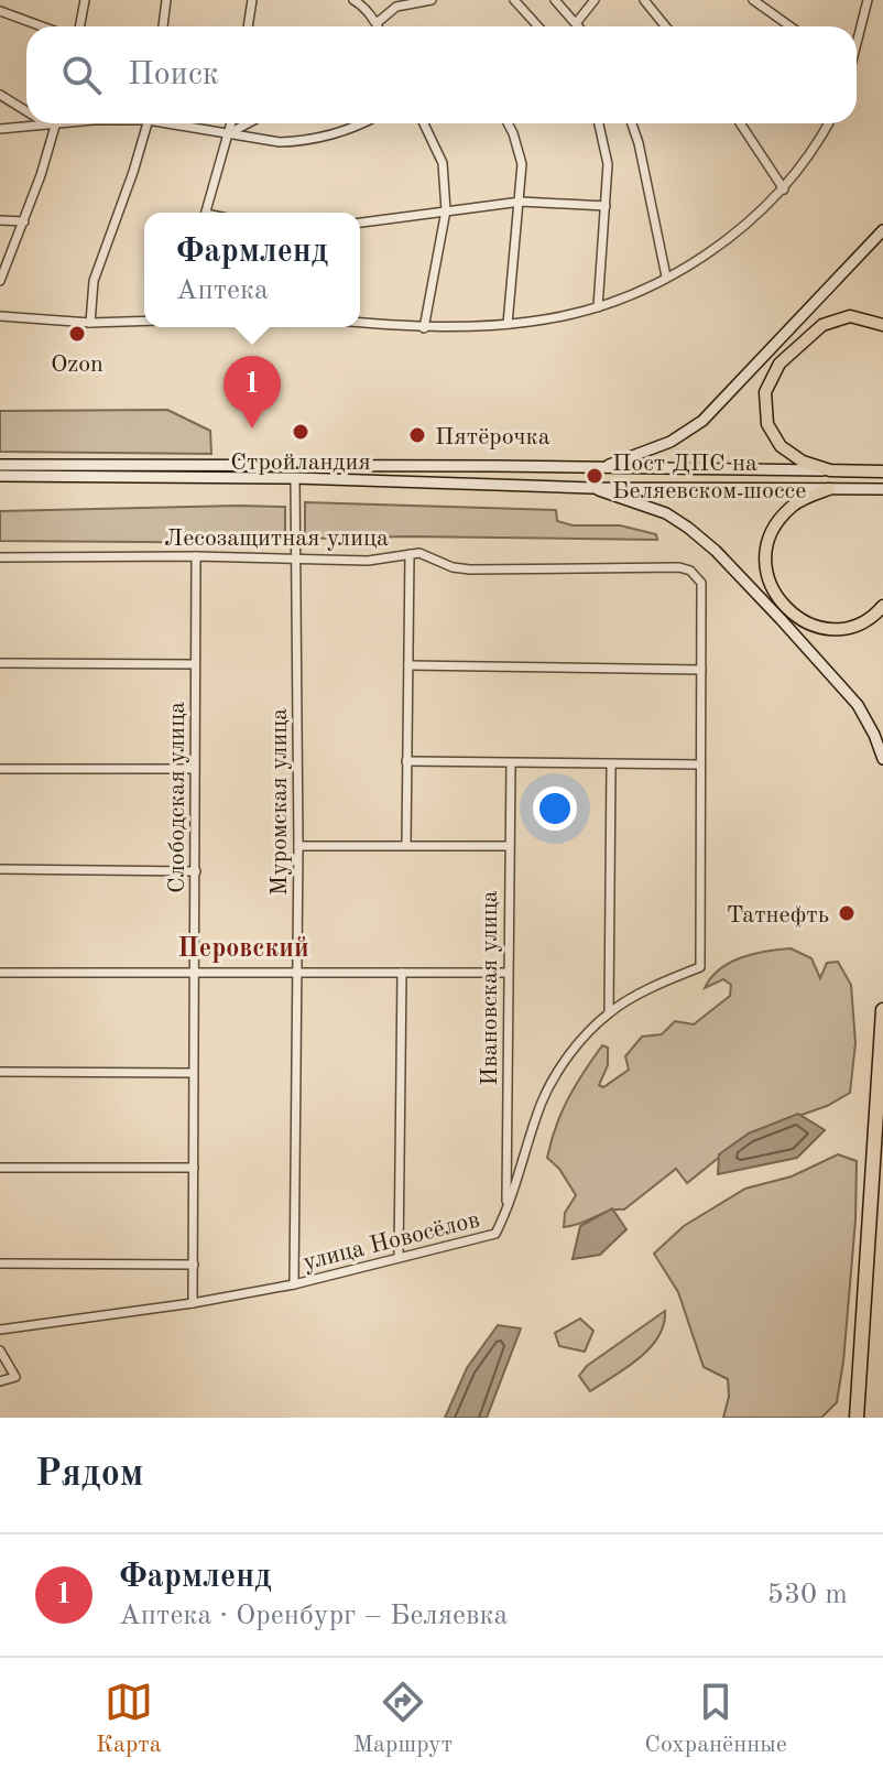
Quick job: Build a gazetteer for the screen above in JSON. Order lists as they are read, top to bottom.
{
  "streets": {
    "street": [
      "Лесозащитная улица",
      "Слободская улица",
      "Муромская улица",
      "Ивановская улица",
      "улица Новосёлов"
    ]
  },
  "crossings": [
    ["Лесозащитная улица", "Слободская улица"],
    ["Лесозащитная улица", "Муромская улица"],
    ["Слободская улица", "улица Новосёлов"],
    ["Муромская улица", "улица Новосёлов"],
    ["Ивановская улица", "улица Новосёлов"]
  ],
  "districts": ["Перовский"],
  "places": [
    "Ozon",
    "Стройландия",
    "Пятёрочка",
    "Пост ДПС на Беляевском шоссе",
    "Татнефть"
  ],
  "page": {
    "search": "Поиск",
    "popup": ["Фармленд", "Аптека"],
    "pins": "1",
    "heading": "Рядом",
    "list": [
      {
        "mark": "1",
        "name": "Фармленд",
        "note": "Аптека · Оренбург – Беляевка",
        "value": "530 m"
      }
    ],
    "nav": ["Карта", "Маршрут", "Сохранённые"]
  }
}
